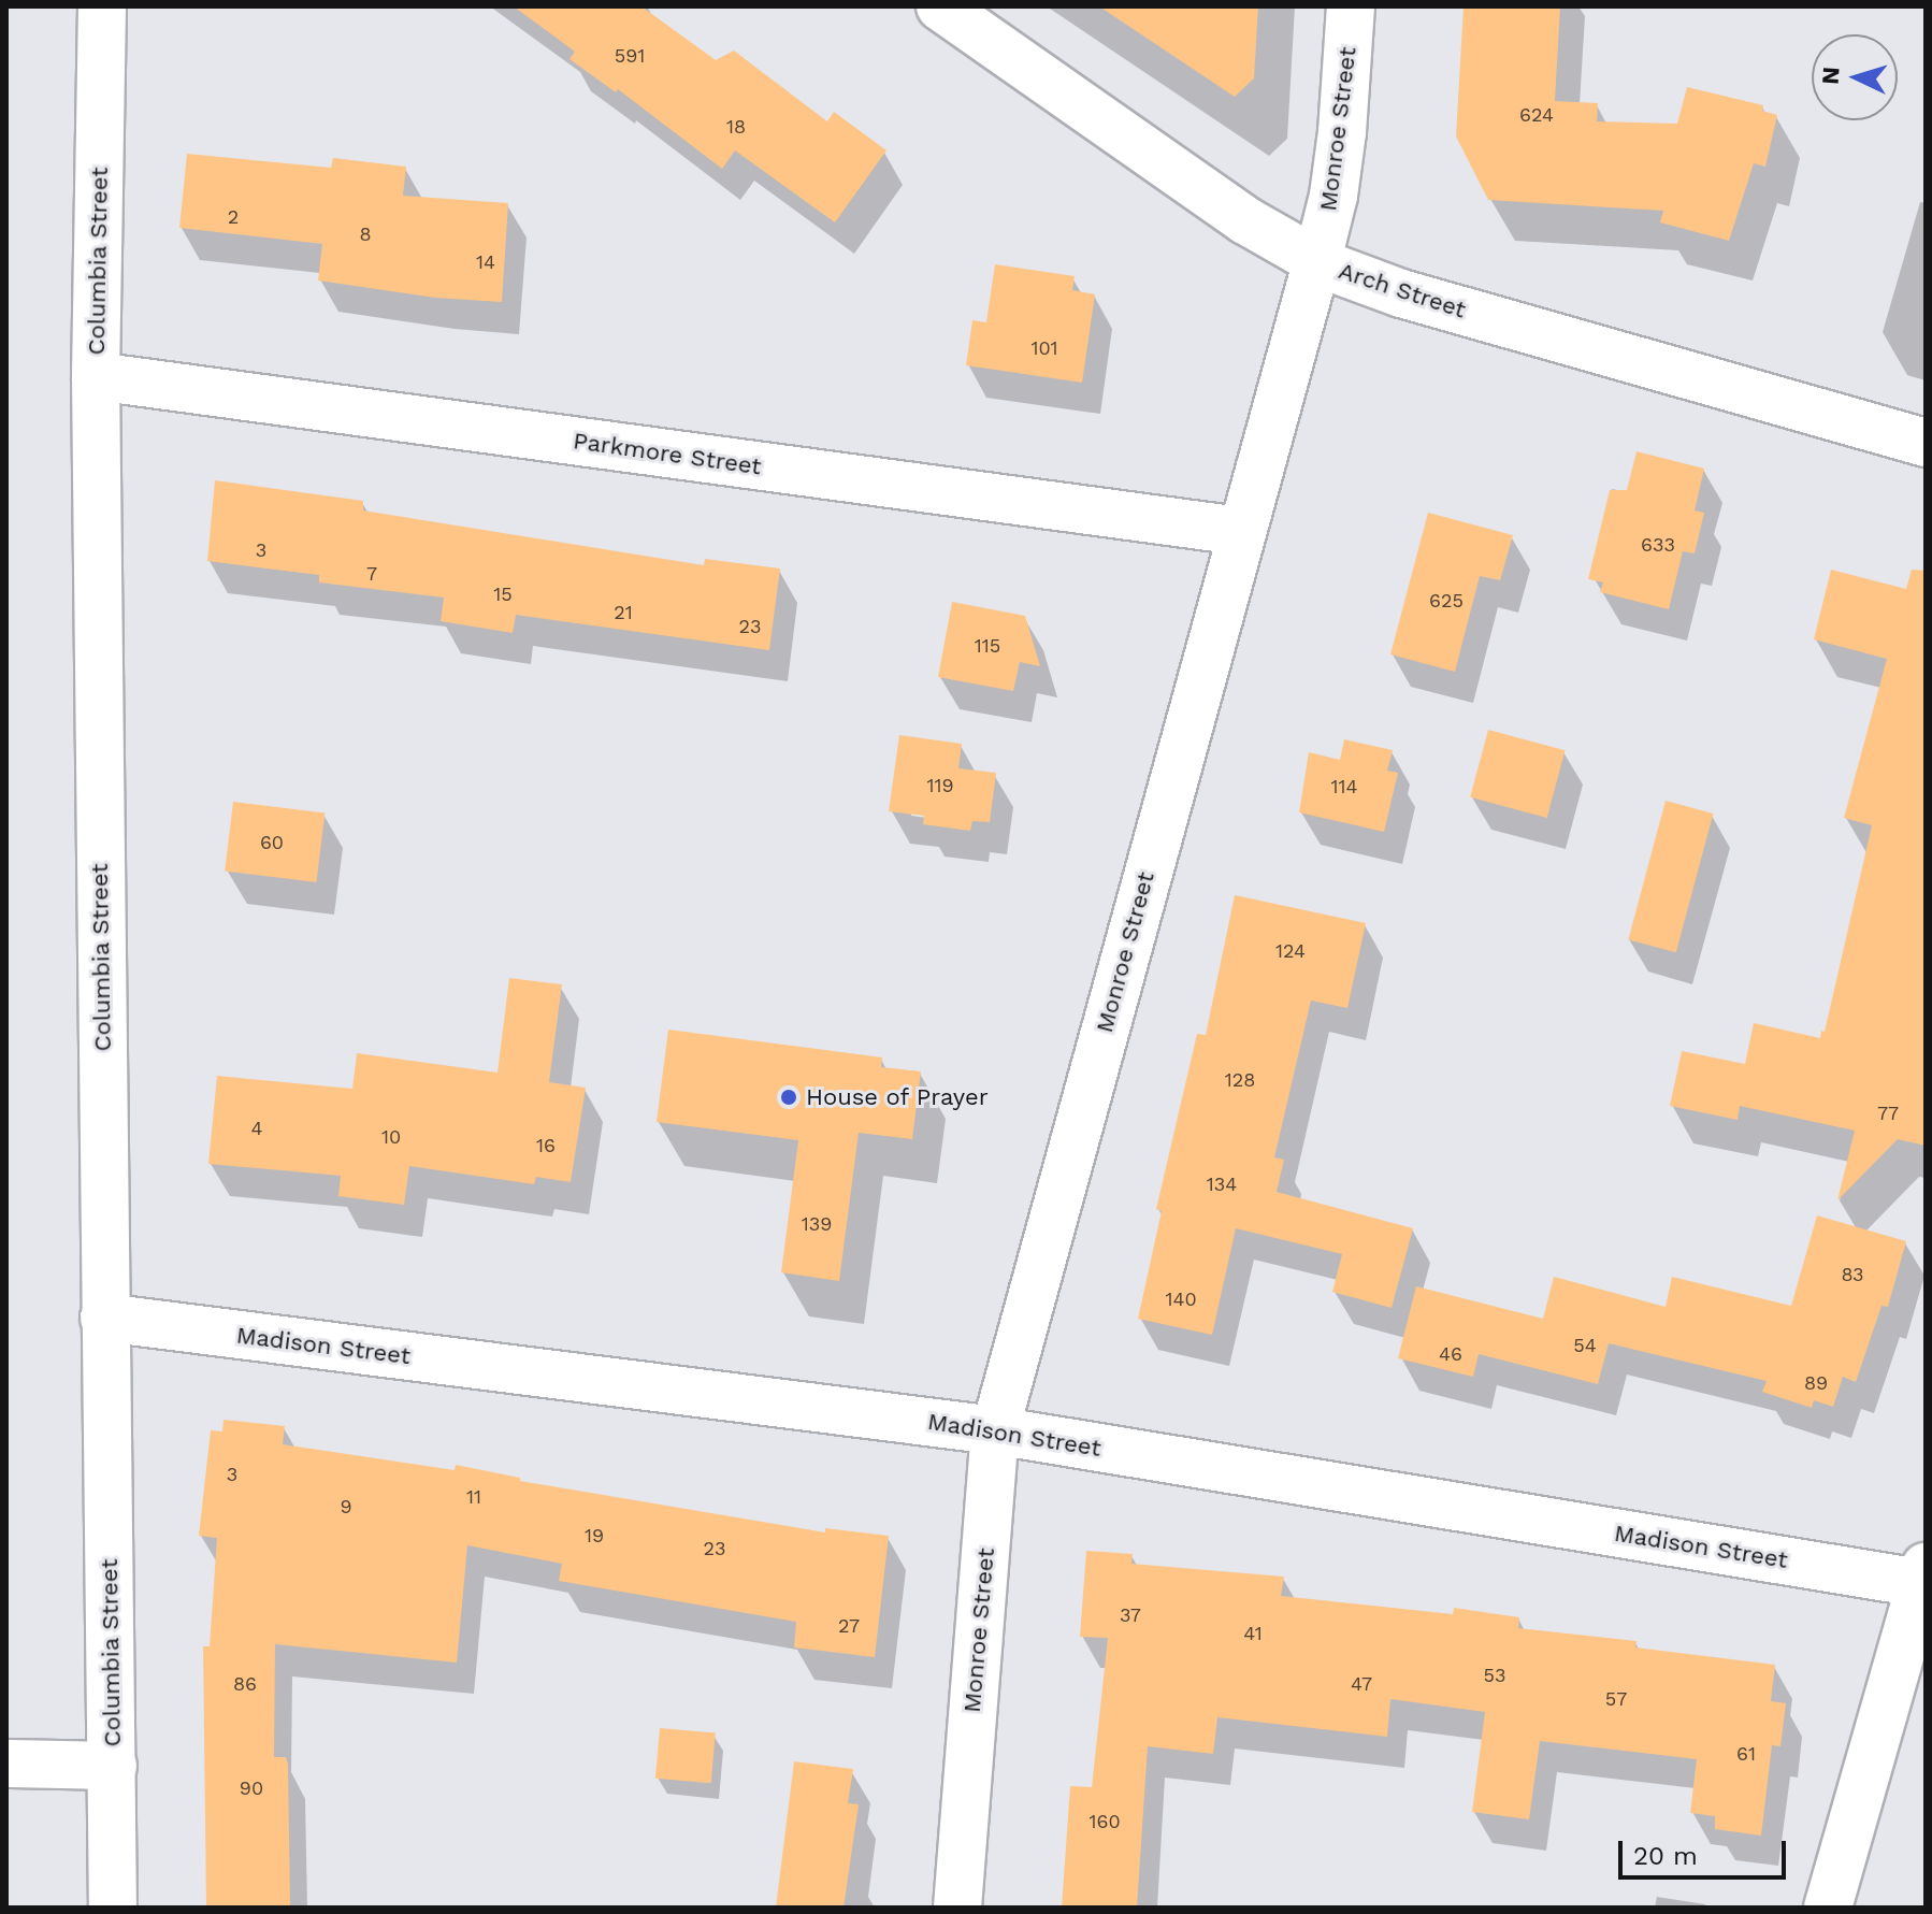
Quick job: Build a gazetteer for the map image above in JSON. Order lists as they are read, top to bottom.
{
  "streets": {
    "street": [
      "Monroe Street",
      "Columbia Street",
      "Arch Street",
      "Parkmore Street",
      "Madison Street"
    ]
  },
  "crossings": [
    ["Monroe Street", "Arch Street"],
    ["Monroe Street", "Parkmore Street"],
    ["Monroe Street", "Madison Street"],
    ["Columbia Street", "Parkmore Street"],
    ["Columbia Street", "Madison Street"]
  ],
  "places": ["House of Prayer"],
  "house_numbers": [
    "591",
    "624",
    "18",
    "2",
    "8",
    "14",
    "101",
    "633",
    "3",
    "7",
    "15",
    "625",
    "21",
    "23",
    "115",
    "119",
    "114",
    "60",
    "124",
    "128",
    "77",
    "4",
    "10",
    "16",
    "134",
    "139",
    "83",
    "140",
    "54",
    "46",
    "89",
    "3",
    "11",
    "9",
    "19",
    "23",
    "37",
    "27",
    "41",
    "53",
    "86",
    "47",
    "57",
    "61",
    "90",
    "160"
  ],
  "scale_bar": "20 m",
  "north": "left"
}
